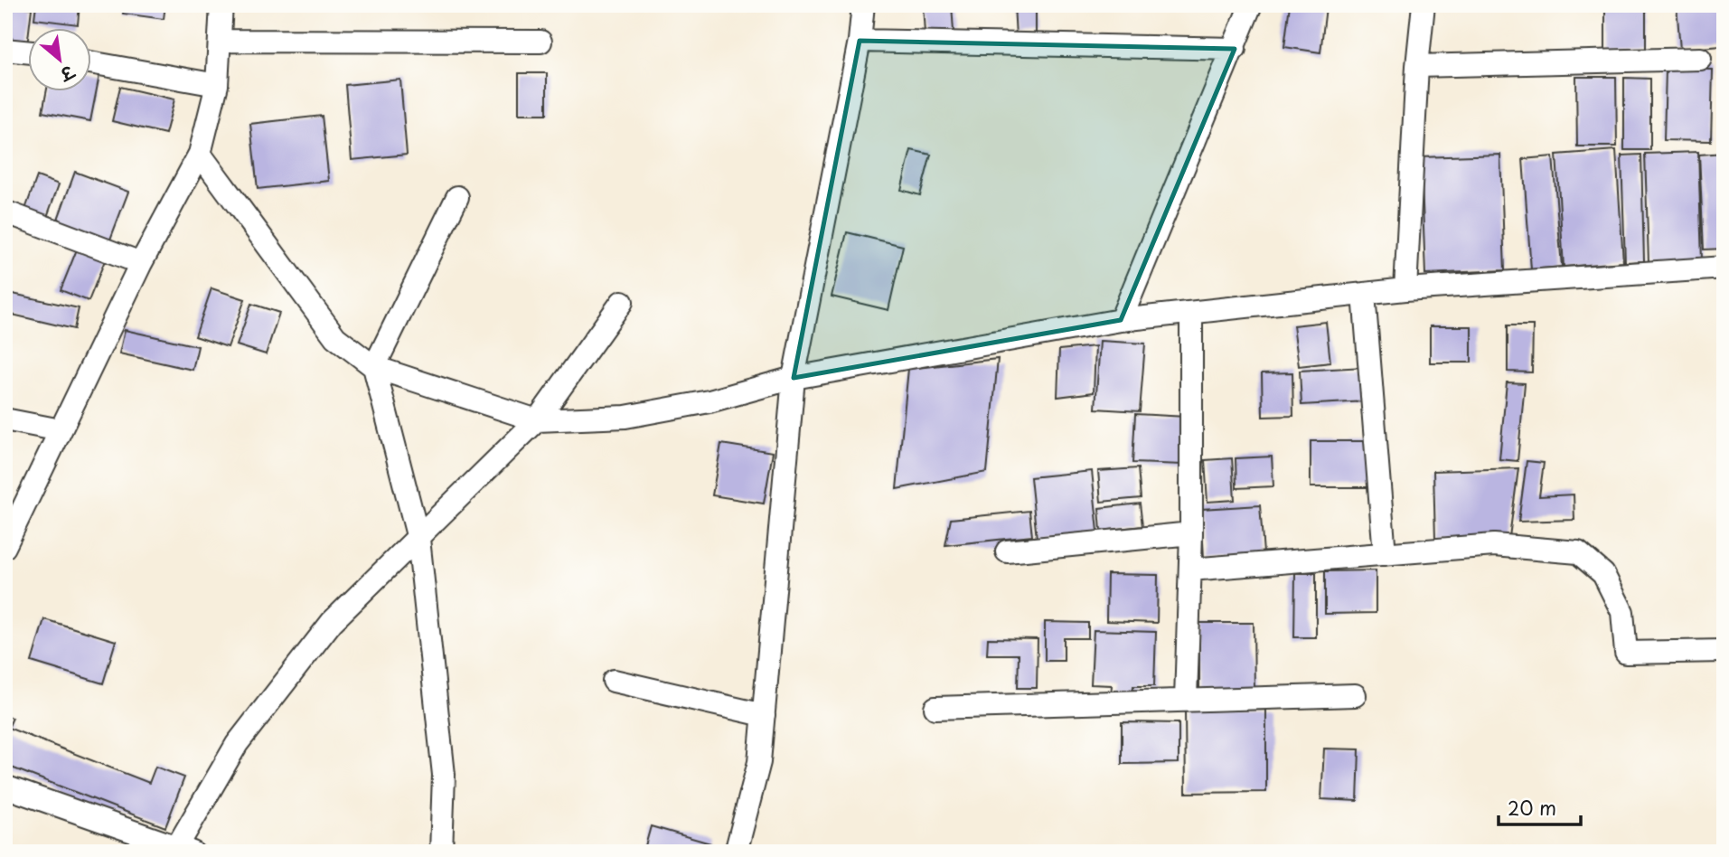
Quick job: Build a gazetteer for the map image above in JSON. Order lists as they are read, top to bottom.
{
  "scale_bar": "20 m",
  "north": "bottom right"
}
